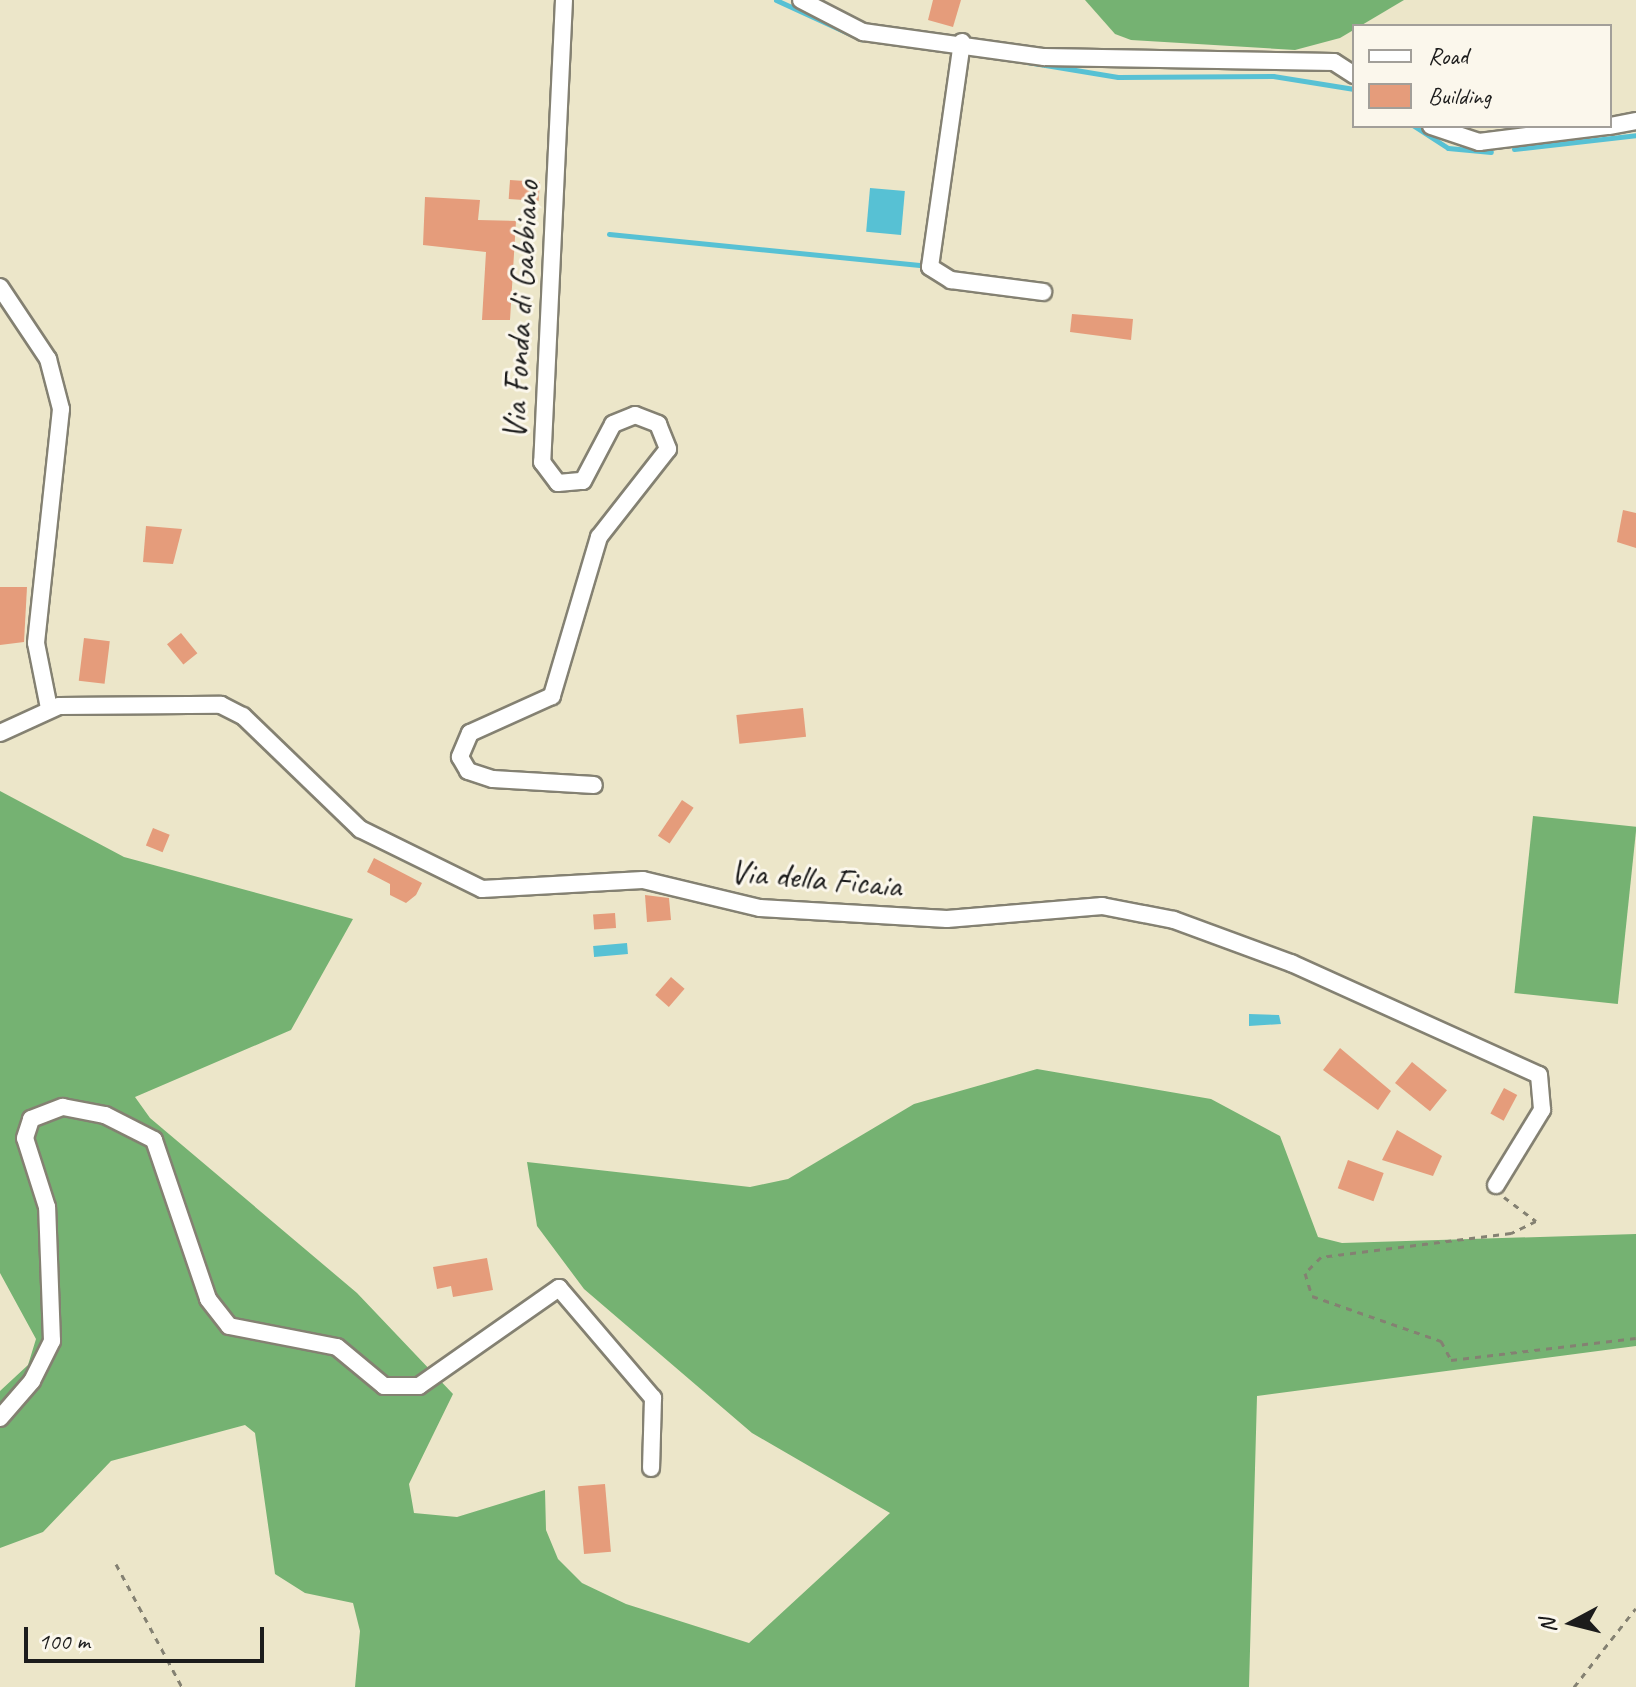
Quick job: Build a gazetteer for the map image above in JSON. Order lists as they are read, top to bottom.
{
  "streets": {
    "street": ["Via Fonda di Gabbiano", "Via della Ficaia"]
  },
  "legend": ["Road", "Building"],
  "scale_bar": "100 m",
  "north": "left"
}
